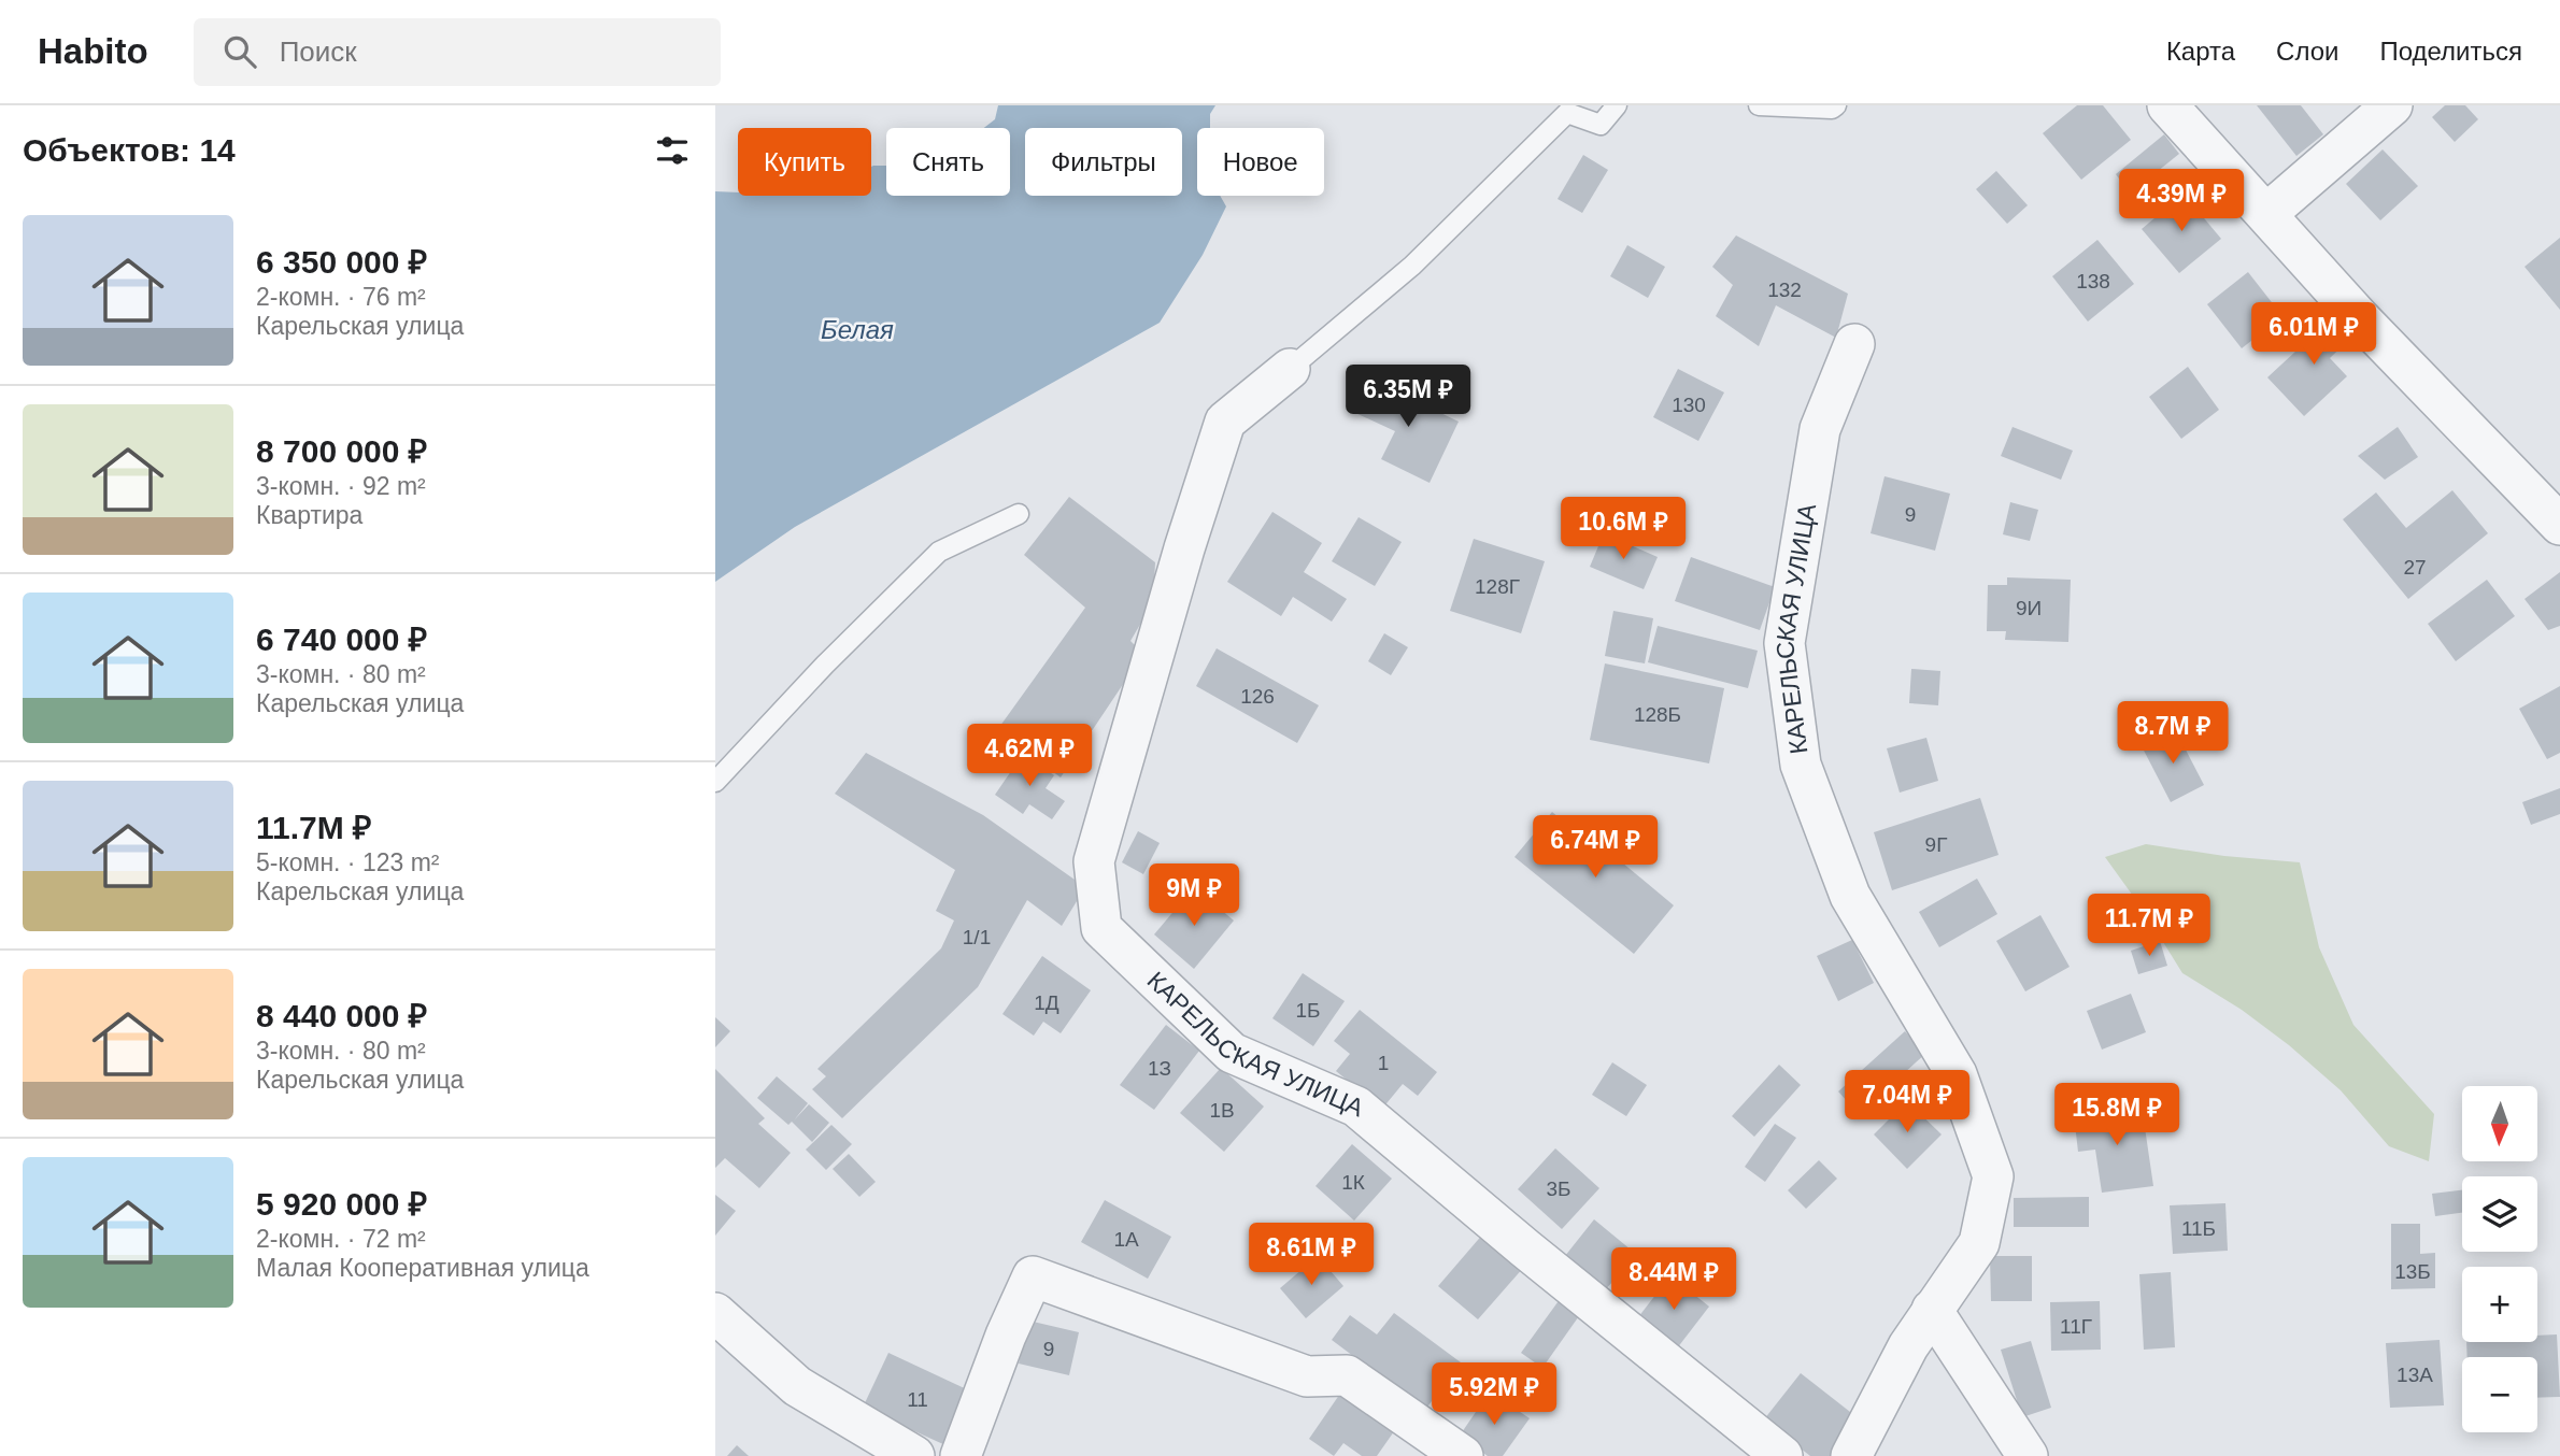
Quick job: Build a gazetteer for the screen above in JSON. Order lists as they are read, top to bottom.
{
  "streets": {
    "street": ["КАРЕЛЬСКАЯ УЛИЦА"]
  },
  "water": ["Белая"],
  "house_numbers": [
    "138",
    "132",
    "130",
    "9",
    "27",
    "128Г",
    "9И",
    "126",
    "128Б",
    "9Г",
    "1/1",
    "1Д",
    "1Б",
    "1",
    "1З",
    "1В",
    "1К",
    "3Б",
    "11Б",
    "1А",
    "13Б",
    "11Г",
    "9",
    "13А",
    "11"
  ],
  "north": "bottom",
  "page": {
    "header": "Habito",
    "search": "Поиск",
    "nav": ["Карта", "Слои", "Поделиться"],
    "heading": "Объектов: 14",
    "chip": [
      "Купить",
      "Снять",
      "Фильтры",
      "Новое"
    ],
    "price": [
      "4.39M ₽",
      "6.01M ₽",
      "6.35M ₽",
      "10.6M ₽",
      "8.7M ₽",
      "4.62M ₽",
      "6.74M ₽",
      "9M ₽",
      "11.7M ₽",
      "7.04M ₽",
      "15.8M ₽",
      "8.61M ₽",
      "8.44M ₽",
      "5.92M ₽"
    ],
    "list": [
      {
        "name": "6 350 000 ₽",
        "note": "2-комн. · 76 m² · Карельская улица"
      },
      {
        "name": "8 700 000 ₽",
        "note": "3-комн. · 92 m² · Квартира"
      },
      {
        "name": "6 740 000 ₽",
        "note": "3-комн. · 80 m² · Карельская улица"
      },
      {
        "name": "11.7M ₽",
        "note": "5-комн. · 123 m² · Карельская улица"
      },
      {
        "name": "8 440 000 ₽",
        "note": "3-комн. · 80 m² · Карельская улица"
      },
      {
        "name": "5 920 000 ₽",
        "note": "2-комн. · 72 m² · Малая Кооперативная улица"
      }
    ],
    "map_buttons": ["+", "−"]
  }
}
